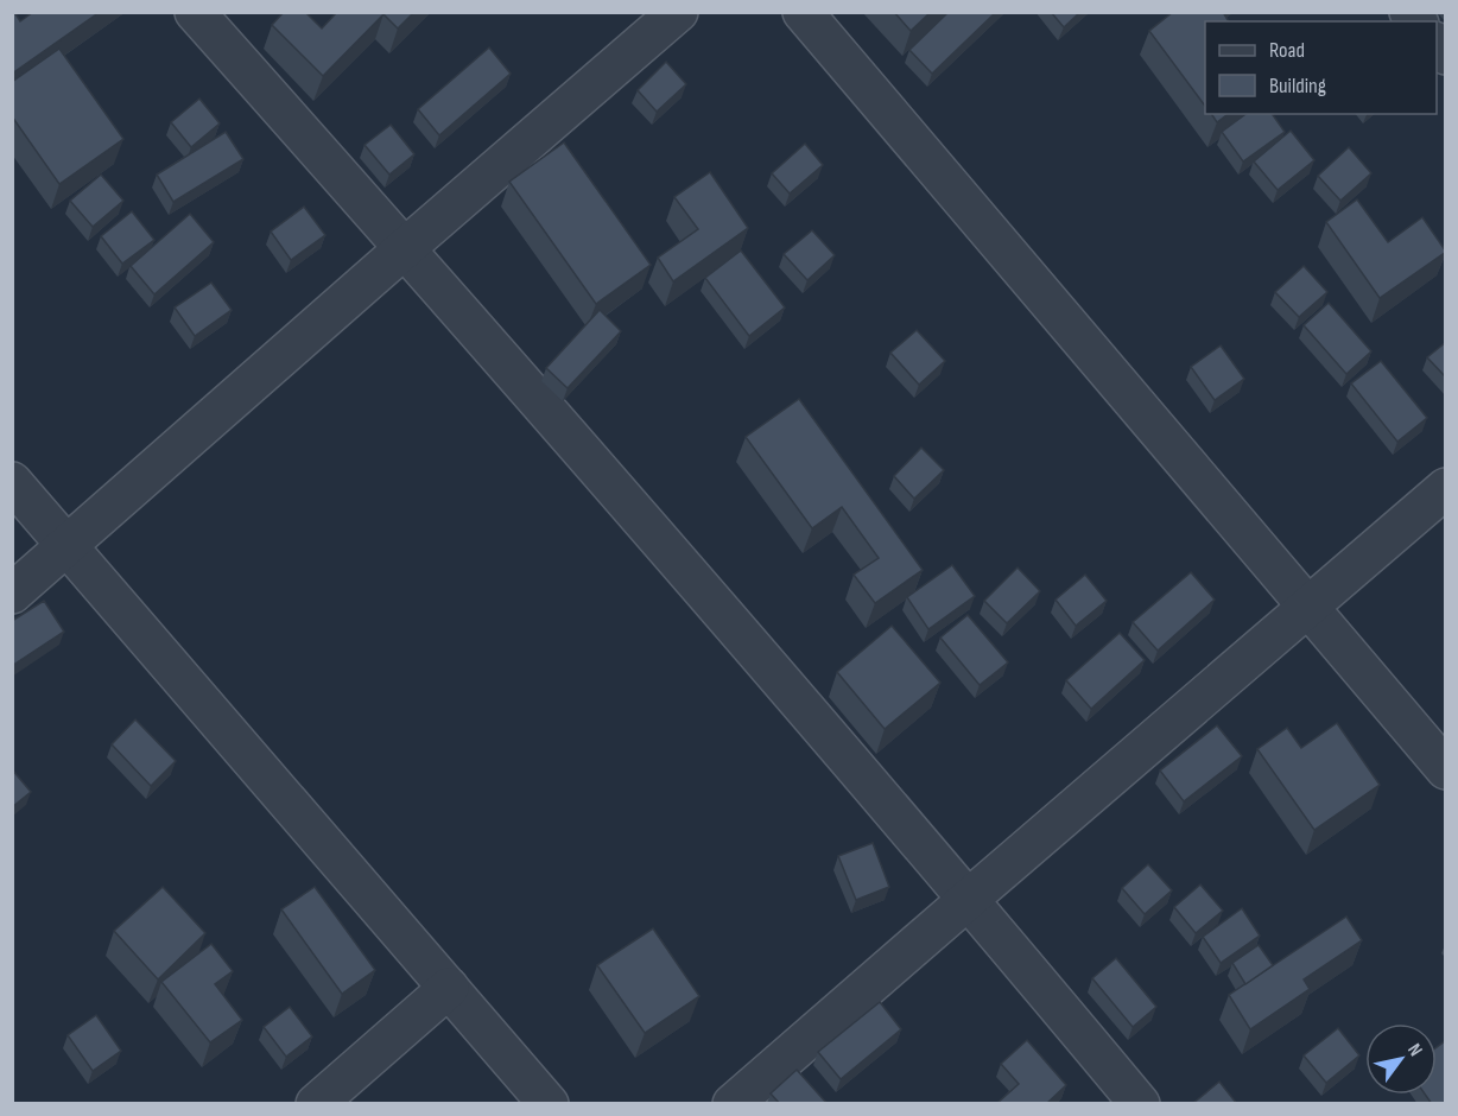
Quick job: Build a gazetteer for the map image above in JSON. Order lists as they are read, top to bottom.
{
  "legend": ["Road", "Building"],
  "north": "top right"
}
